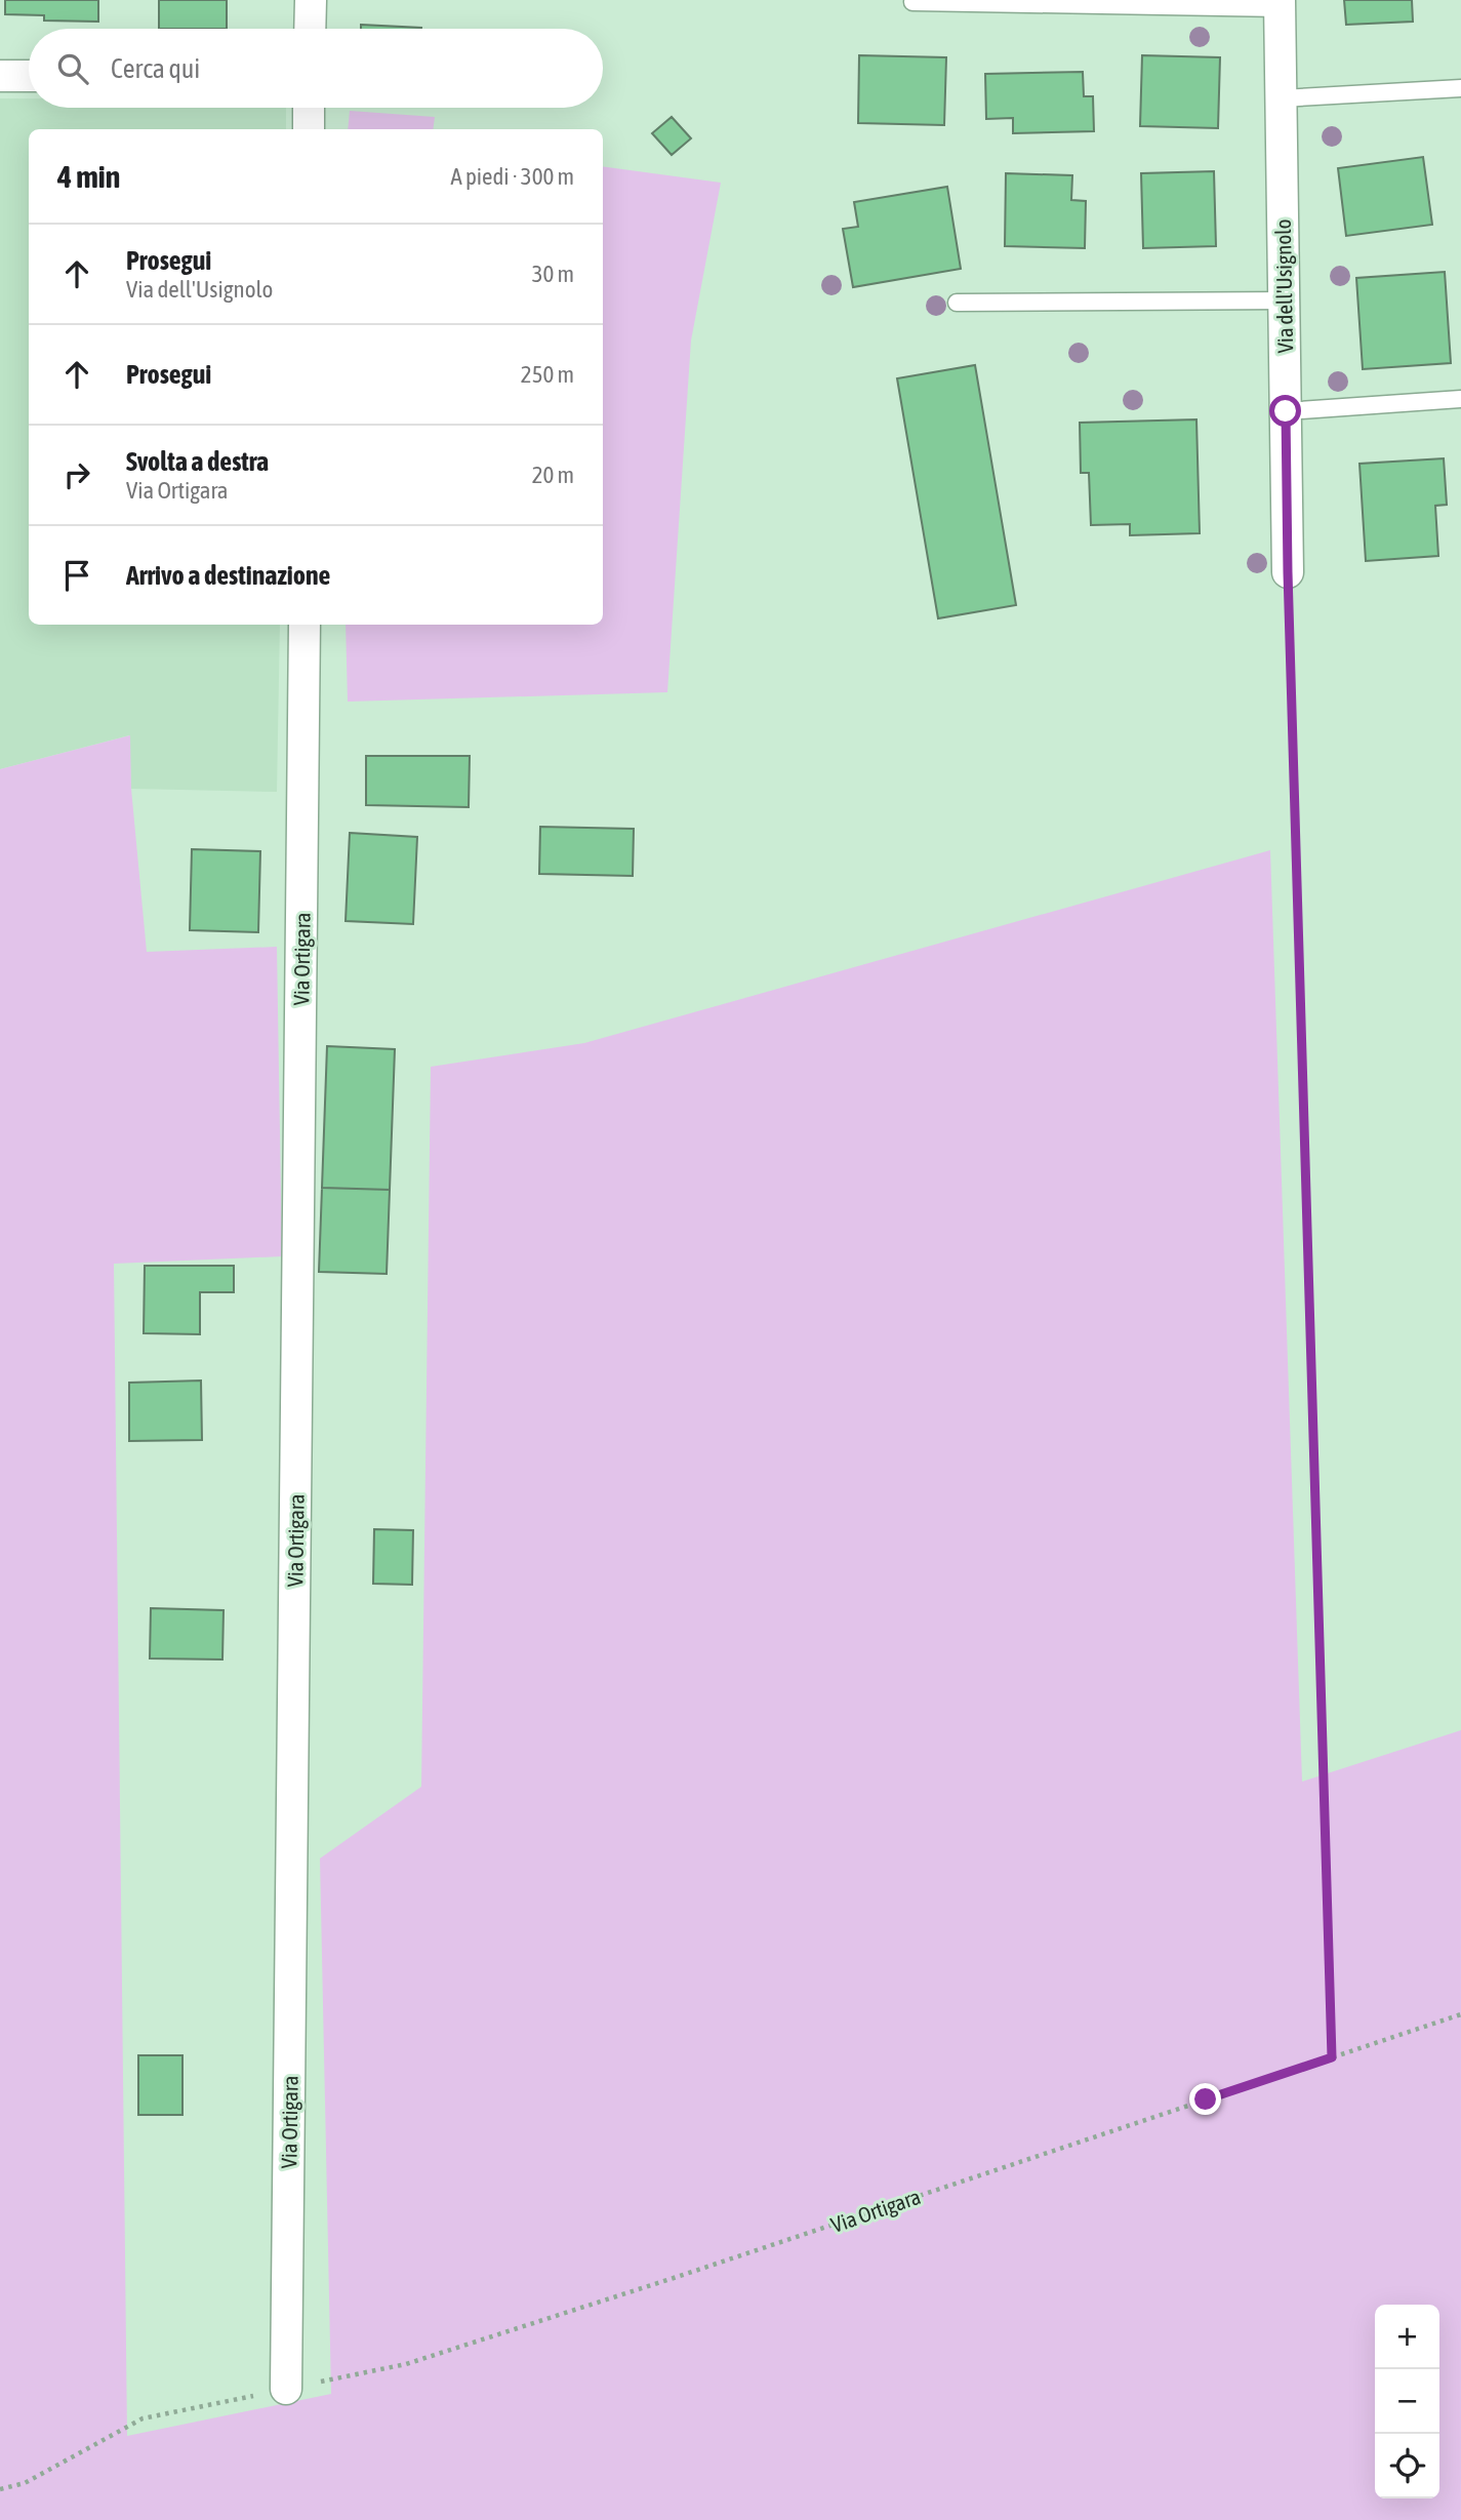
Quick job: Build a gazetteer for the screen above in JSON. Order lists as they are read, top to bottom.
{
  "streets": {
    "street": ["Via dell'Usignolo", "Via Ortigara"]
  },
  "page": {
    "search": "Cerca qui",
    "heading": ["4 min", "A piedi · 300 m"],
    "list": [
      ["Prosegui", "Via dell'Usignolo", "30 m"],
      ["Prosegui", "250 m"],
      ["Svolta a destra", "Via Ortigara", "20 m"],
      "Arrivo a destinazione"
    ],
    "map_buttons": ["+", "−"]
  }
}
